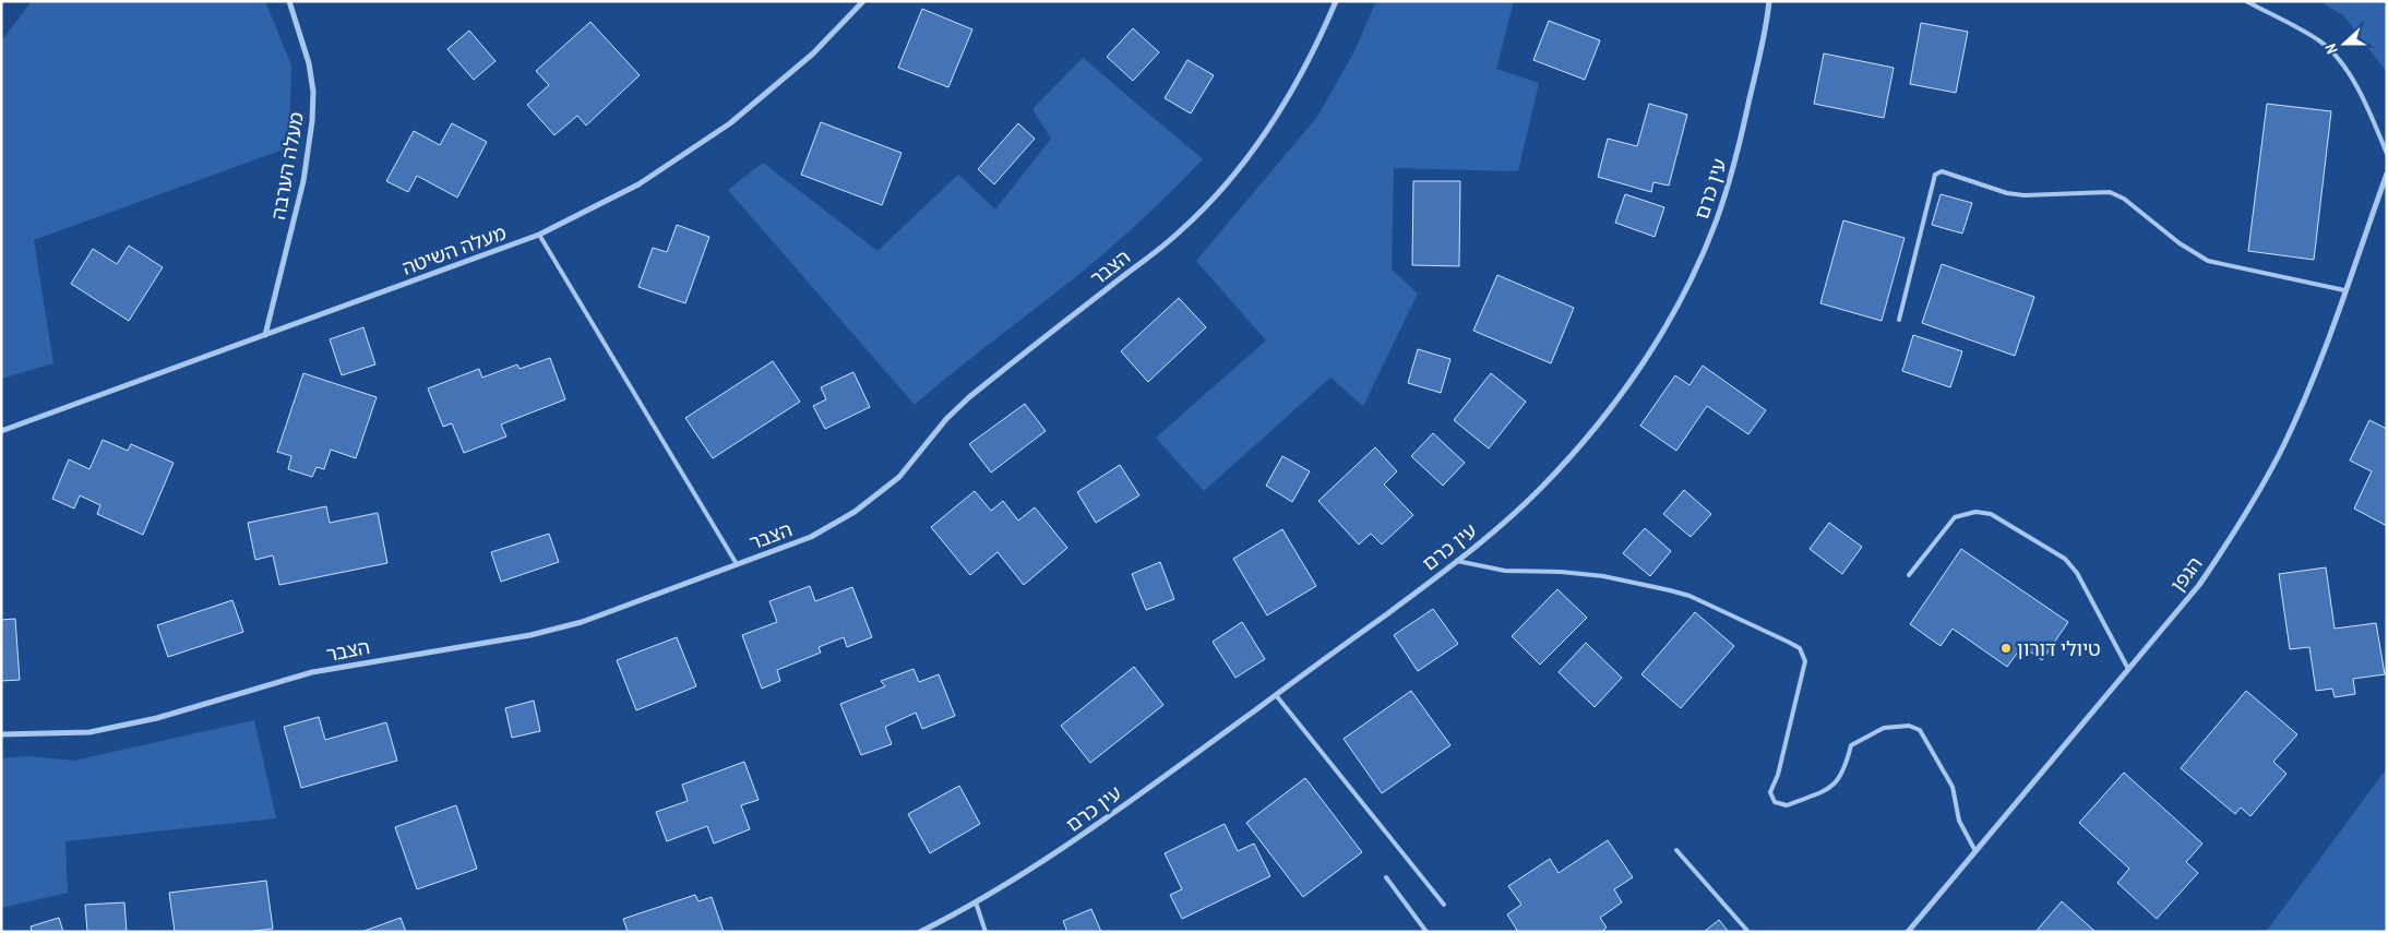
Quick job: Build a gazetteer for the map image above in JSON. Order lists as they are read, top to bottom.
{
  "streets": {
    "street": [
      "מעלה הערבה",
      "עין כרם",
      "מעלה השיטה",
      "הצבר",
      "הגפן"
    ]
  },
  "crossings": [
    ["מעלה הערבה", "מעלה השיטה"]
  ],
  "places": ["טיולי דורון"],
  "north": "left"
}
